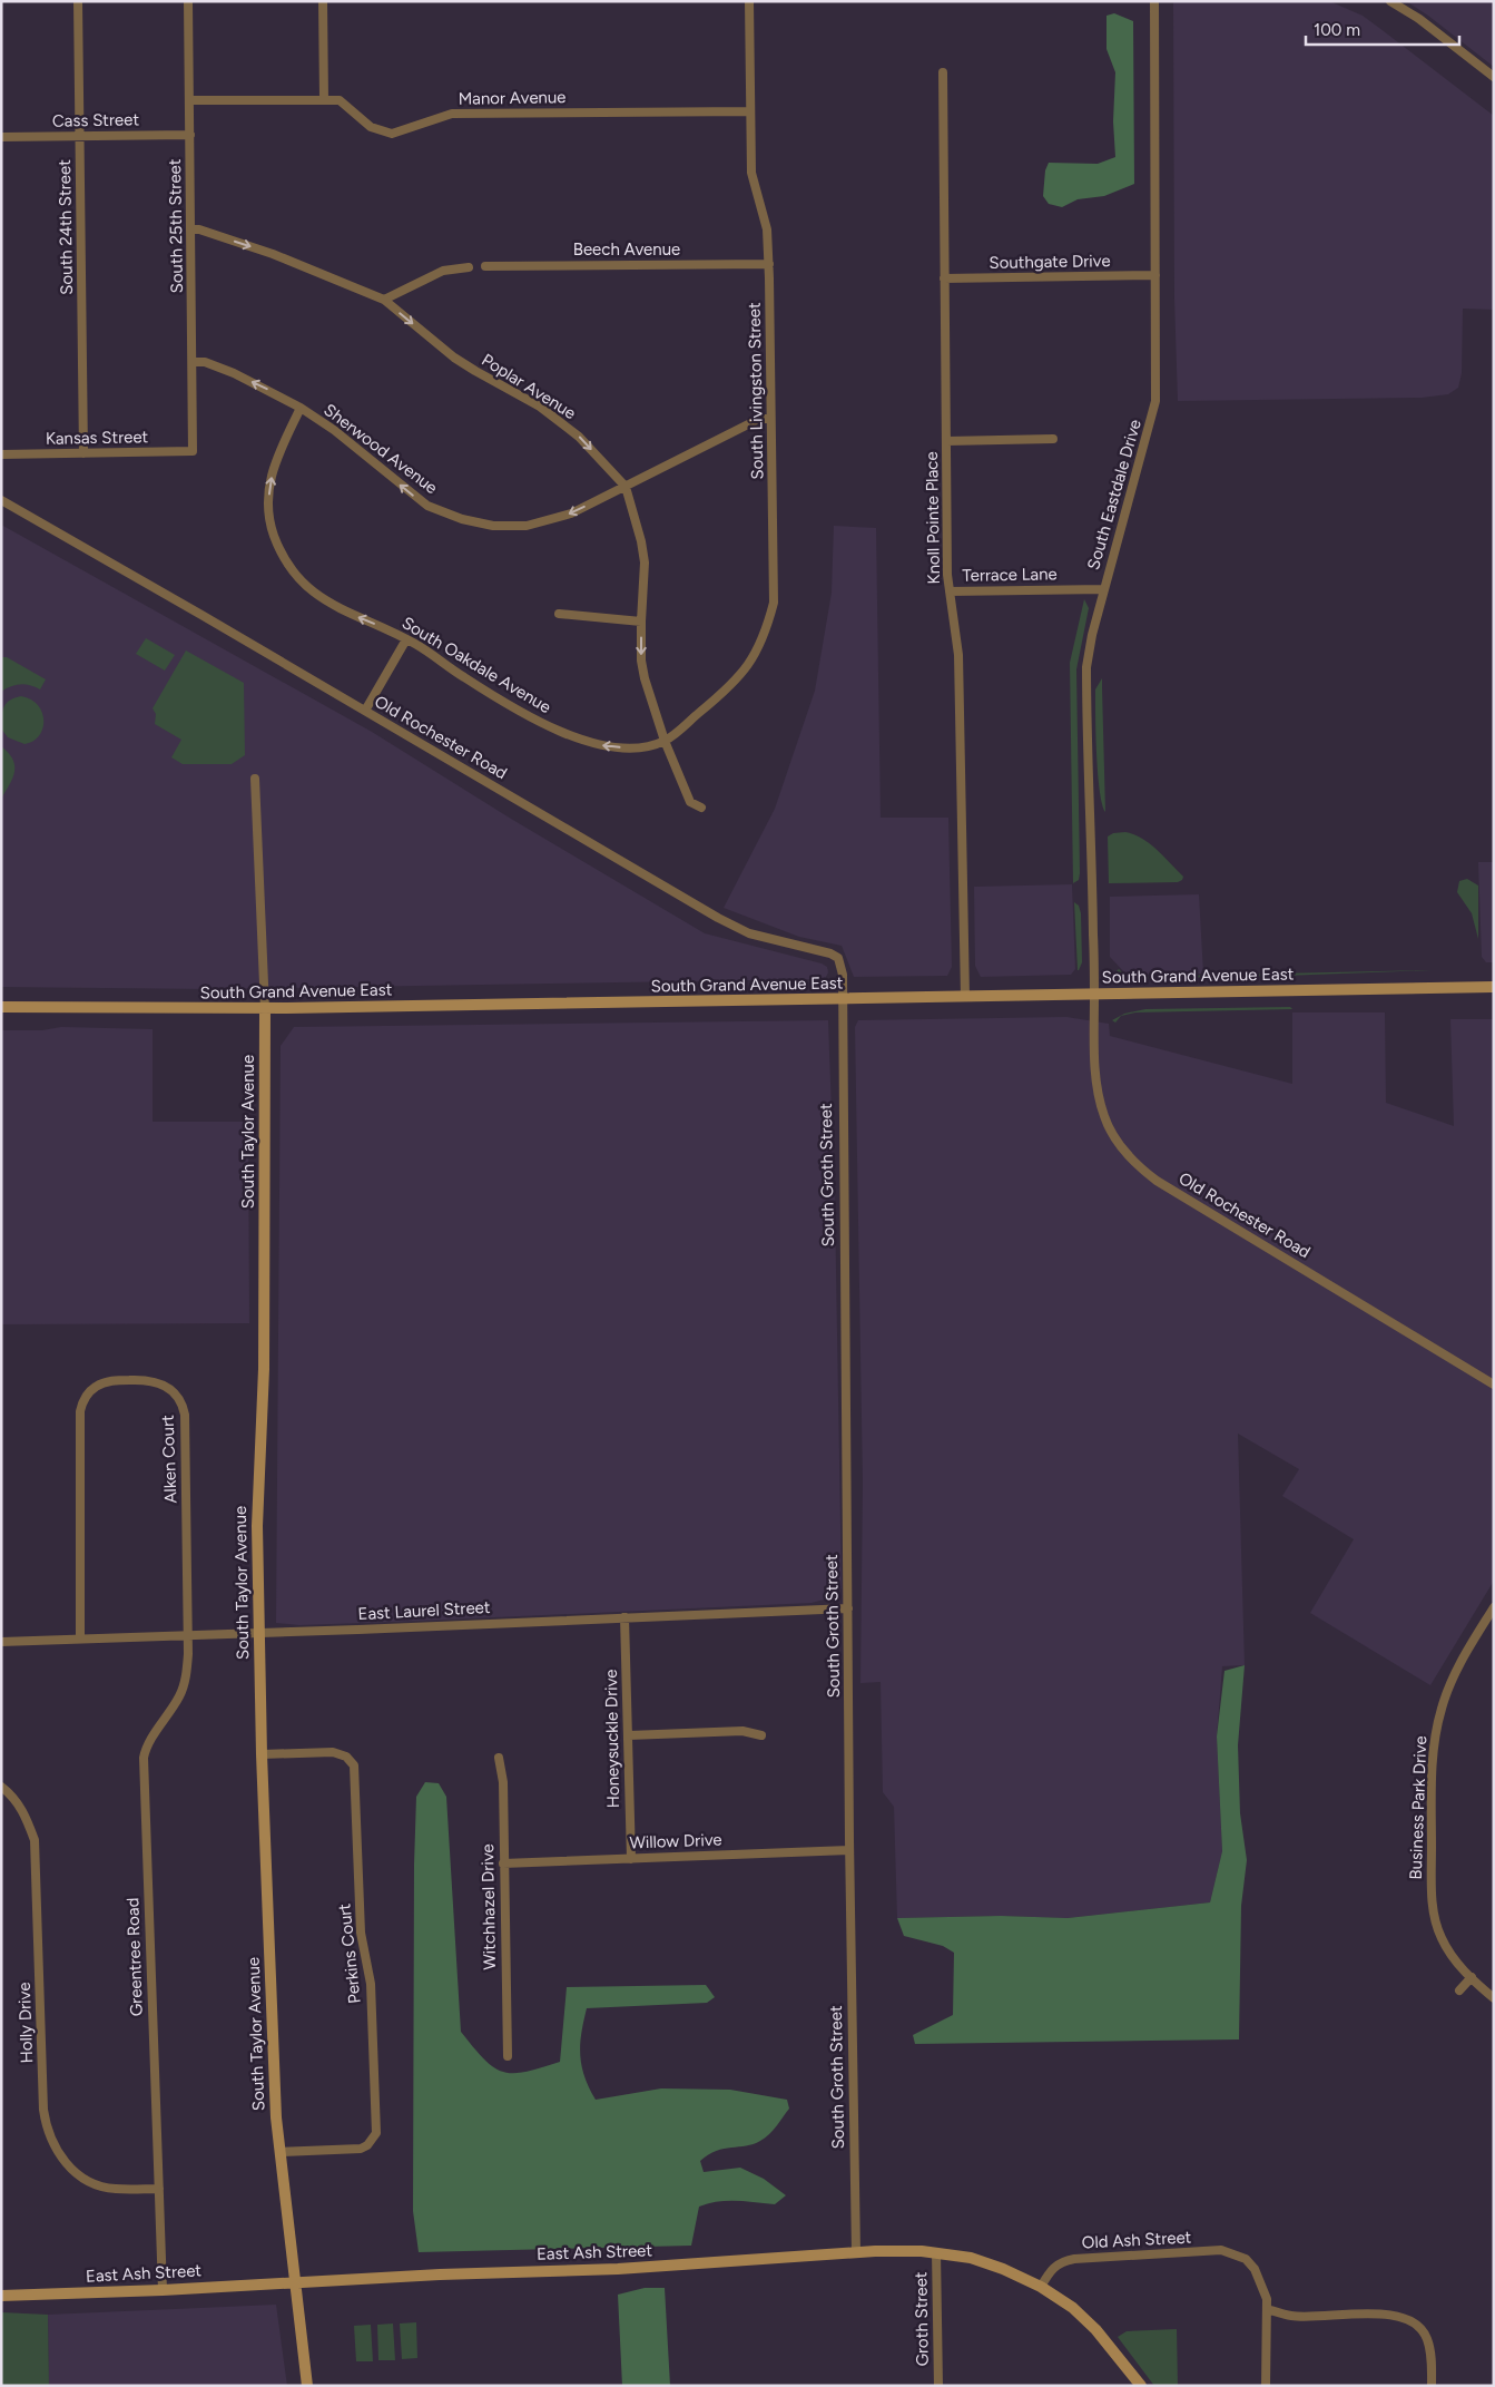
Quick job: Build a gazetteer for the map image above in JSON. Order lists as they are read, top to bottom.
{
  "streets": {
    "street": [
      "Manor Avenue",
      "Cass Street",
      "South 25th Street",
      "South 24th Street",
      "Beech Avenue",
      "Southgate Drive",
      "Poplar Avenue",
      "South Livingston Street",
      "Kansas Street",
      "Sherwood Avenue",
      "South Eastdale Drive",
      "Knoll Pointe Place",
      "Terrace Lane",
      "South Oakdale Avenue",
      "Old Rochester Road",
      "South Grand Avenue East",
      "South Taylor Avenue",
      "South Groth Street",
      "Alken Court",
      "East Laurel Street",
      "Honeysuckle Drive",
      "Business Park Drive",
      "Willow Drive",
      "Witchhazel Drive",
      "Perkins Court",
      "Greentree Road",
      "Holly Drive",
      "Old Ash Street",
      "East Ash Street",
      "Groth Street"
    ]
  },
  "crossings": [
    ["Manor Avenue", "South 25th Street"],
    ["Manor Avenue", "South Livingston Street"],
    ["Cass Street", "South 25th Street"],
    ["Cass Street", "South 24th Street"],
    ["South 25th Street", "Poplar Avenue"],
    ["South 25th Street", "Kansas Street"],
    ["South 25th Street", "Sherwood Avenue"],
    ["South 24th Street", "Kansas Street"],
    ["Beech Avenue", "South Livingston Street"],
    ["Southgate Drive", "South Eastdale Drive"],
    ["Southgate Drive", "Knoll Pointe Place"],
    ["Poplar Avenue", "South Livingston Street"],
    ["Poplar Avenue", "Sherwood Avenue"],
    ["Poplar Avenue", "South Oakdale Avenue"],
    ["South Livingston Street", "Sherwood Avenue"],
    ["South Livingston Street", "South Oakdale Avenue"],
    ["Sherwood Avenue", "South Oakdale Avenue"],
    ["South Eastdale Drive", "Terrace Lane"],
    ["South Eastdale Drive", "Old Rochester Road"],
    ["South Eastdale Drive", "South Grand Avenue East"],
    ["Knoll Pointe Place", "Terrace Lane"],
    ["Knoll Pointe Place", "South Grand Avenue East"],
    ["Old Rochester Road", "South Grand Avenue East"],
    ["Old Rochester Road", "South Groth Street"],
    ["South Grand Avenue East", "South Taylor Avenue"],
    ["South Grand Avenue East", "South Groth Street"],
    ["South Taylor Avenue", "East Laurel Street"],
    ["South Taylor Avenue", "Perkins Court"],
    ["South Taylor Avenue", "East Ash Street"],
    ["South Groth Street", "East Laurel Street"],
    ["South Groth Street", "Willow Drive"],
    ["South Groth Street", "East Ash Street"],
    ["Alken Court", "East Laurel Street"],
    ["Alken Court", "Greentree Road"],
    ["East Laurel Street", "Honeysuckle Drive"],
    ["East Laurel Street", "Greentree Road"],
    ["Honeysuckle Drive", "Willow Drive"],
    ["Willow Drive", "Witchhazel Drive"],
    ["Greentree Road", "Holly Drive"],
    ["Greentree Road", "East Ash Street"],
    ["Old Ash Street", "East Ash Street"],
    ["East Ash Street", "Groth Street"]
  ],
  "one_way": ["Poplar Avenue", "Sherwood Avenue", "South Oakdale Avenue"],
  "scale_bar": "100 m"
}
